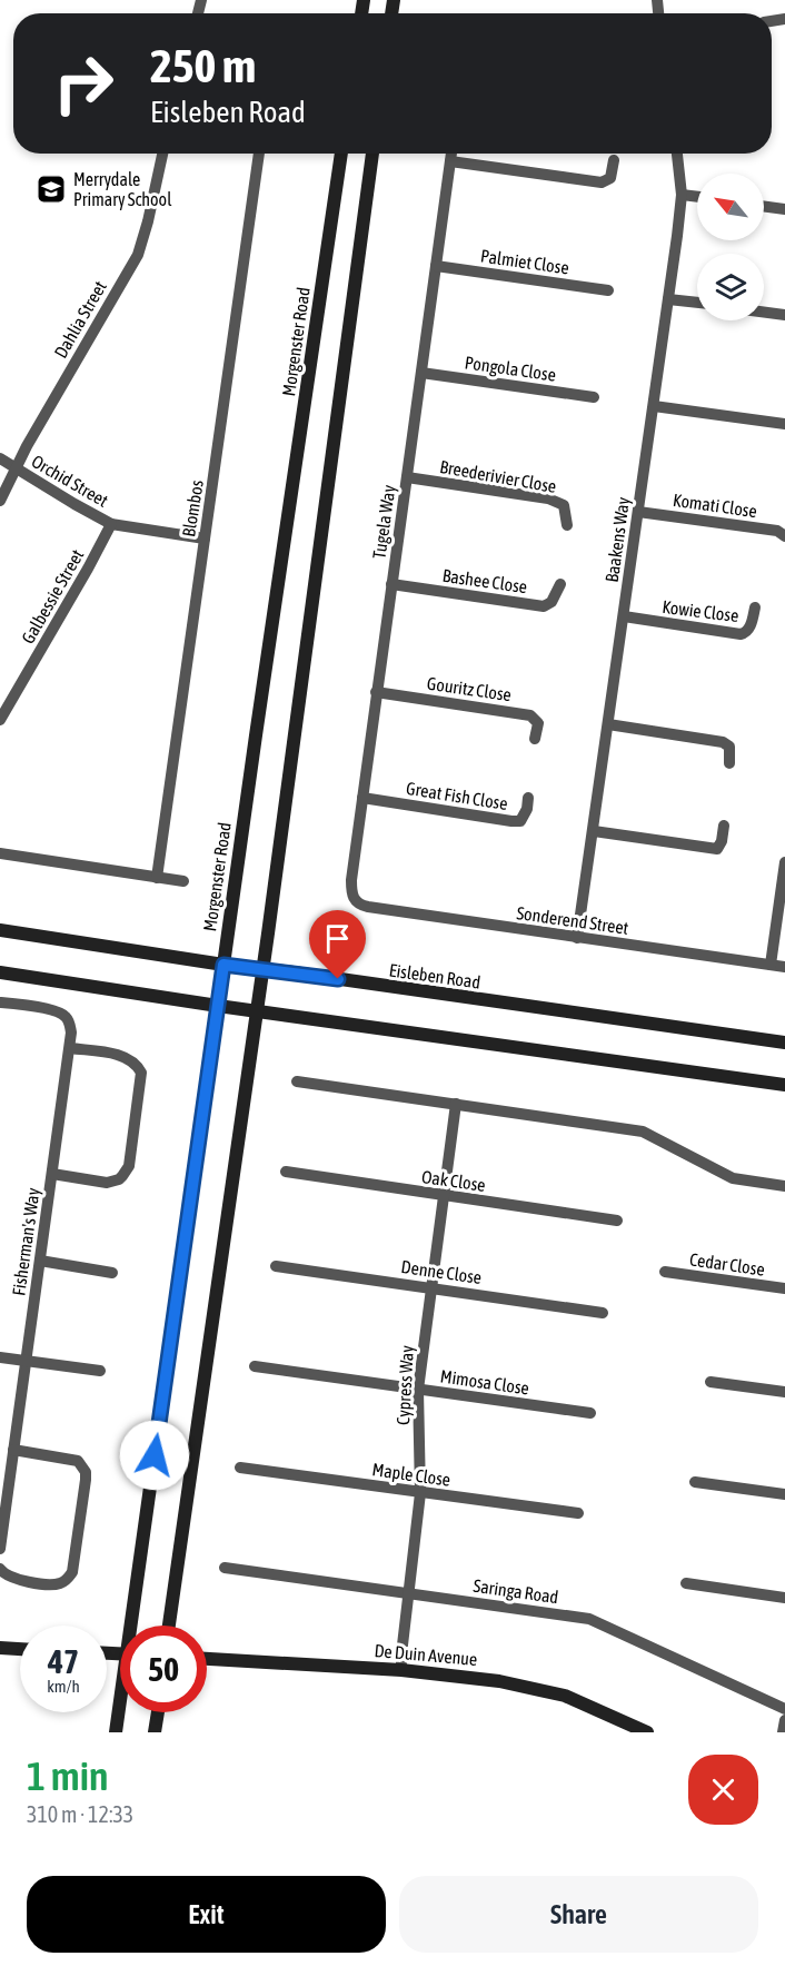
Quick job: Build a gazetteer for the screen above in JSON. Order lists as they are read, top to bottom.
{
  "streets": {
    "main road": ["Morgenster Road", "Eisleben Road", "De Duin Avenue"],
    "street": [
      "Palmiet Close",
      "Dahlia Street",
      "Pongola Close",
      "Breederivier Close",
      "Orchid Street",
      "Komati Close",
      "Blombos",
      "Tugela Way",
      "Baakens Way",
      "Bashee Close",
      "Galbessie Street",
      "Kowie Close",
      "Gouritz Close",
      "Great Fish Close",
      "Sonderend Street",
      "Oak Close",
      "Fisherman's Way",
      "Cedar Close",
      "Denne Close",
      "Mimosa Close",
      "Cypress Way",
      "Maple Close",
      "Saringa Road"
    ]
  },
  "crossings": [
    ["Palmiet Close", "Tugela Way"],
    ["Dahlia Street", "Orchid Street"],
    ["Morgenster Road", "Eisleben Road"],
    ["Pongola Close", "Tugela Way"],
    ["Breederivier Close", "Tugela Way"],
    ["Orchid Street", "Blombos"],
    ["Orchid Street", "Galbessie Street"],
    ["Komati Close", "Baakens Way"],
    ["Tugela Way", "Bashee Close"],
    ["Tugela Way", "Gouritz Close"],
    ["Tugela Way", "Great Fish Close"],
    ["Tugela Way", "Sonderend Street"],
    ["Baakens Way", "Kowie Close"],
    ["Baakens Way", "Sonderend Street"],
    ["Oak Close", "Cypress Way"],
    ["Denne Close", "Cypress Way"],
    ["Mimosa Close", "Cypress Way"],
    ["Cypress Way", "Maple Close"],
    ["Cypress Way", "Saringa Road"],
    ["Cypress Way", "De Duin Avenue"]
  ],
  "places": {
    "school or university": ["Merrydale Primary School"]
  },
  "north": "top left",
  "page": {
    "turn": ["250 m", "Eisleben Road"],
    "speed": "47 km/h",
    "limit": "50",
    "heading": ["1 min", "310 m · 12:33"],
    "buttons": ["Exit", "Share"]
  }
}
